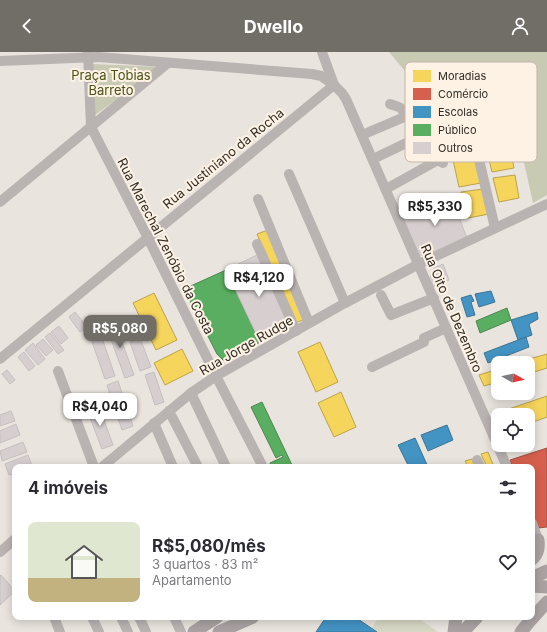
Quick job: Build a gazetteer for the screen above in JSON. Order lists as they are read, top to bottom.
{
  "streets": {
    "street": [
      "Rua Justiniano da Rocha",
      "Rua Marechal Zenóbio da Costa",
      "Rua Oito de Dezembro",
      "Rua Jorge Rudge"
    ]
  },
  "crossings": [
    ["Rua Justiniano da Rocha", "Rua Marechal Zenóbio da Costa"],
    ["Rua Justiniano da Rocha", "Rua Oito de Dezembro"],
    ["Rua Marechal Zenóbio da Costa", "Rua Jorge Rudge"],
    ["Rua Oito de Dezembro", "Rua Jorge Rudge"]
  ],
  "parks": ["Praça Tobias Barreto"],
  "legend": [
    "Moradias",
    "Comércio",
    "Escolas",
    "Público",
    "Outros"
  ],
  "north": "right",
  "page": {
    "header": "Dwello",
    "price": [
      "R$5,330",
      "R$4,120",
      "R$5,080",
      "R$4,040"
    ],
    "heading": "4 imóveis",
    "list": [
      {
        "name": "R$5,080/mês",
        "note": "3 quartos · 83 m² · Apartamento"
      }
    ]
  }
}
